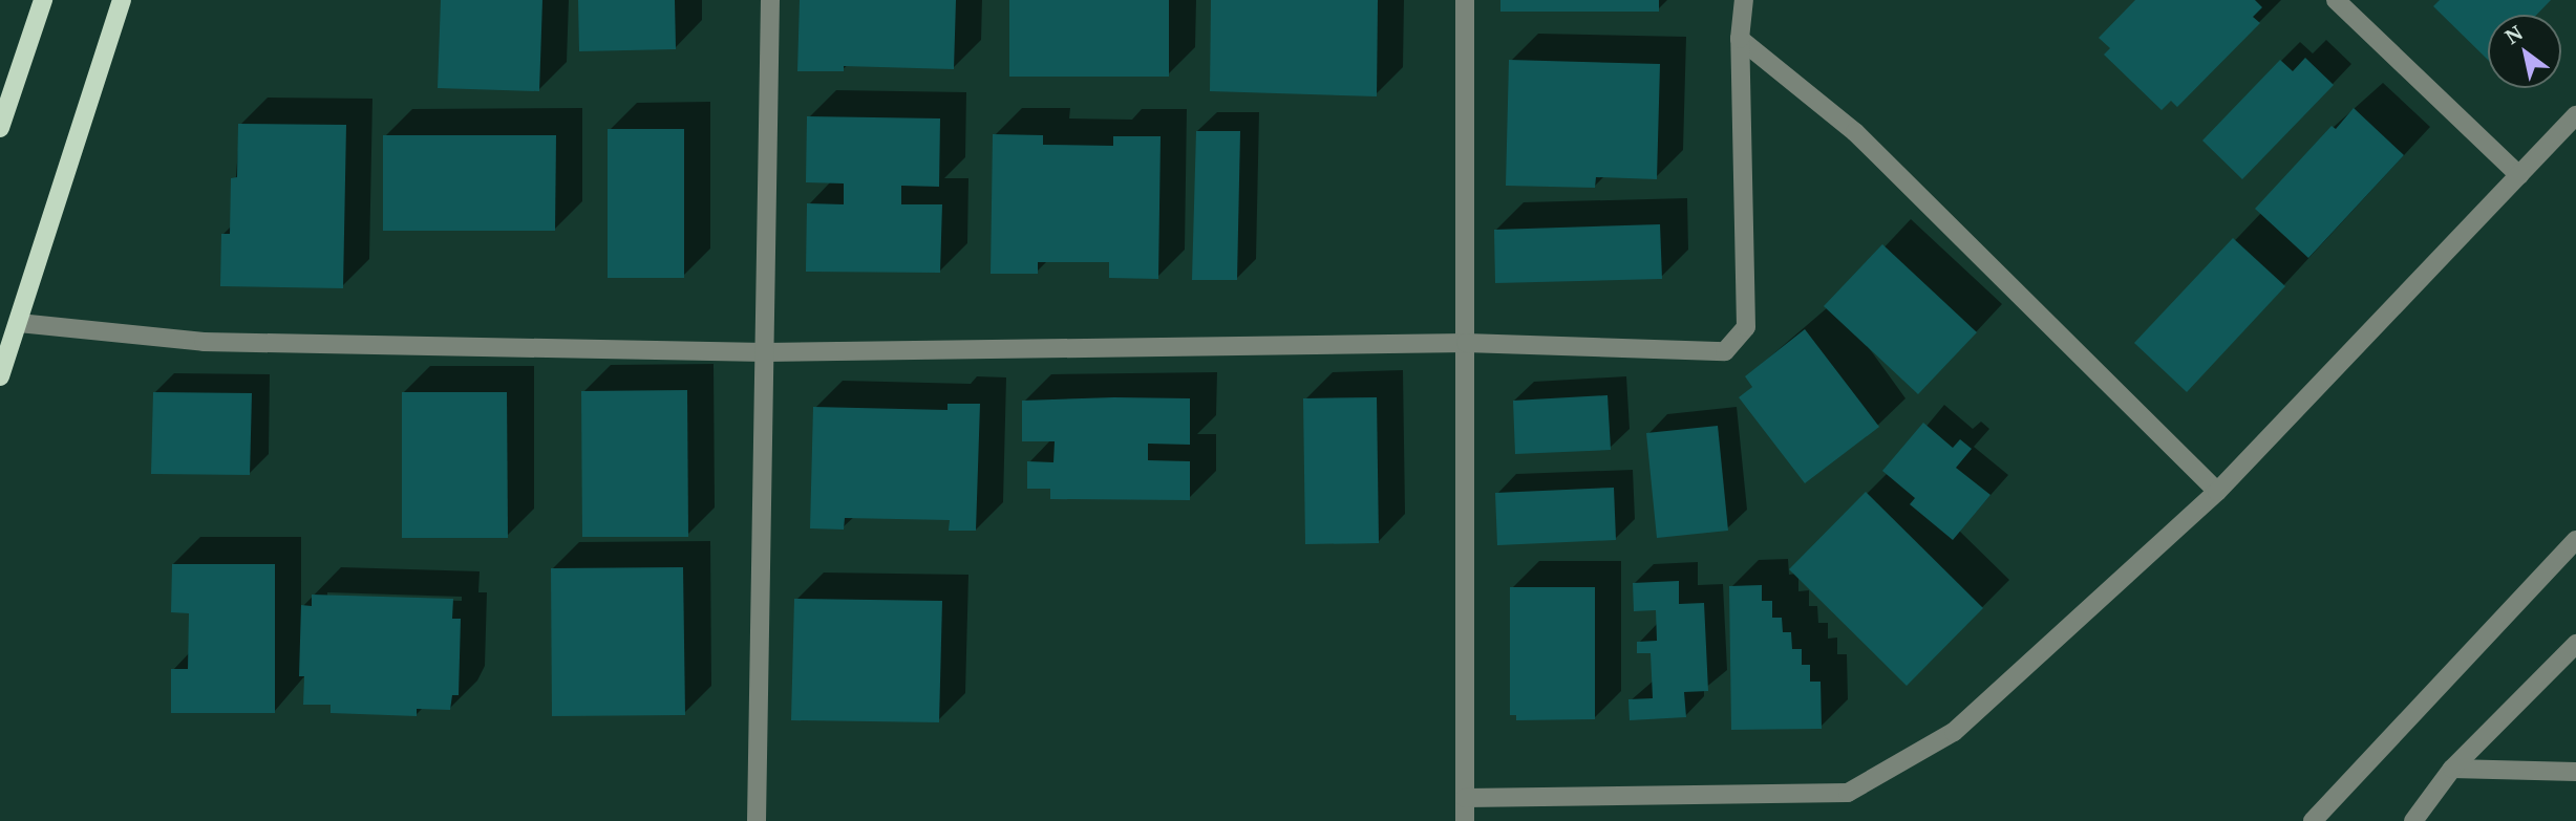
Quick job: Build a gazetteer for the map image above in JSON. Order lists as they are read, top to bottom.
{
  "north": "top left"
}
